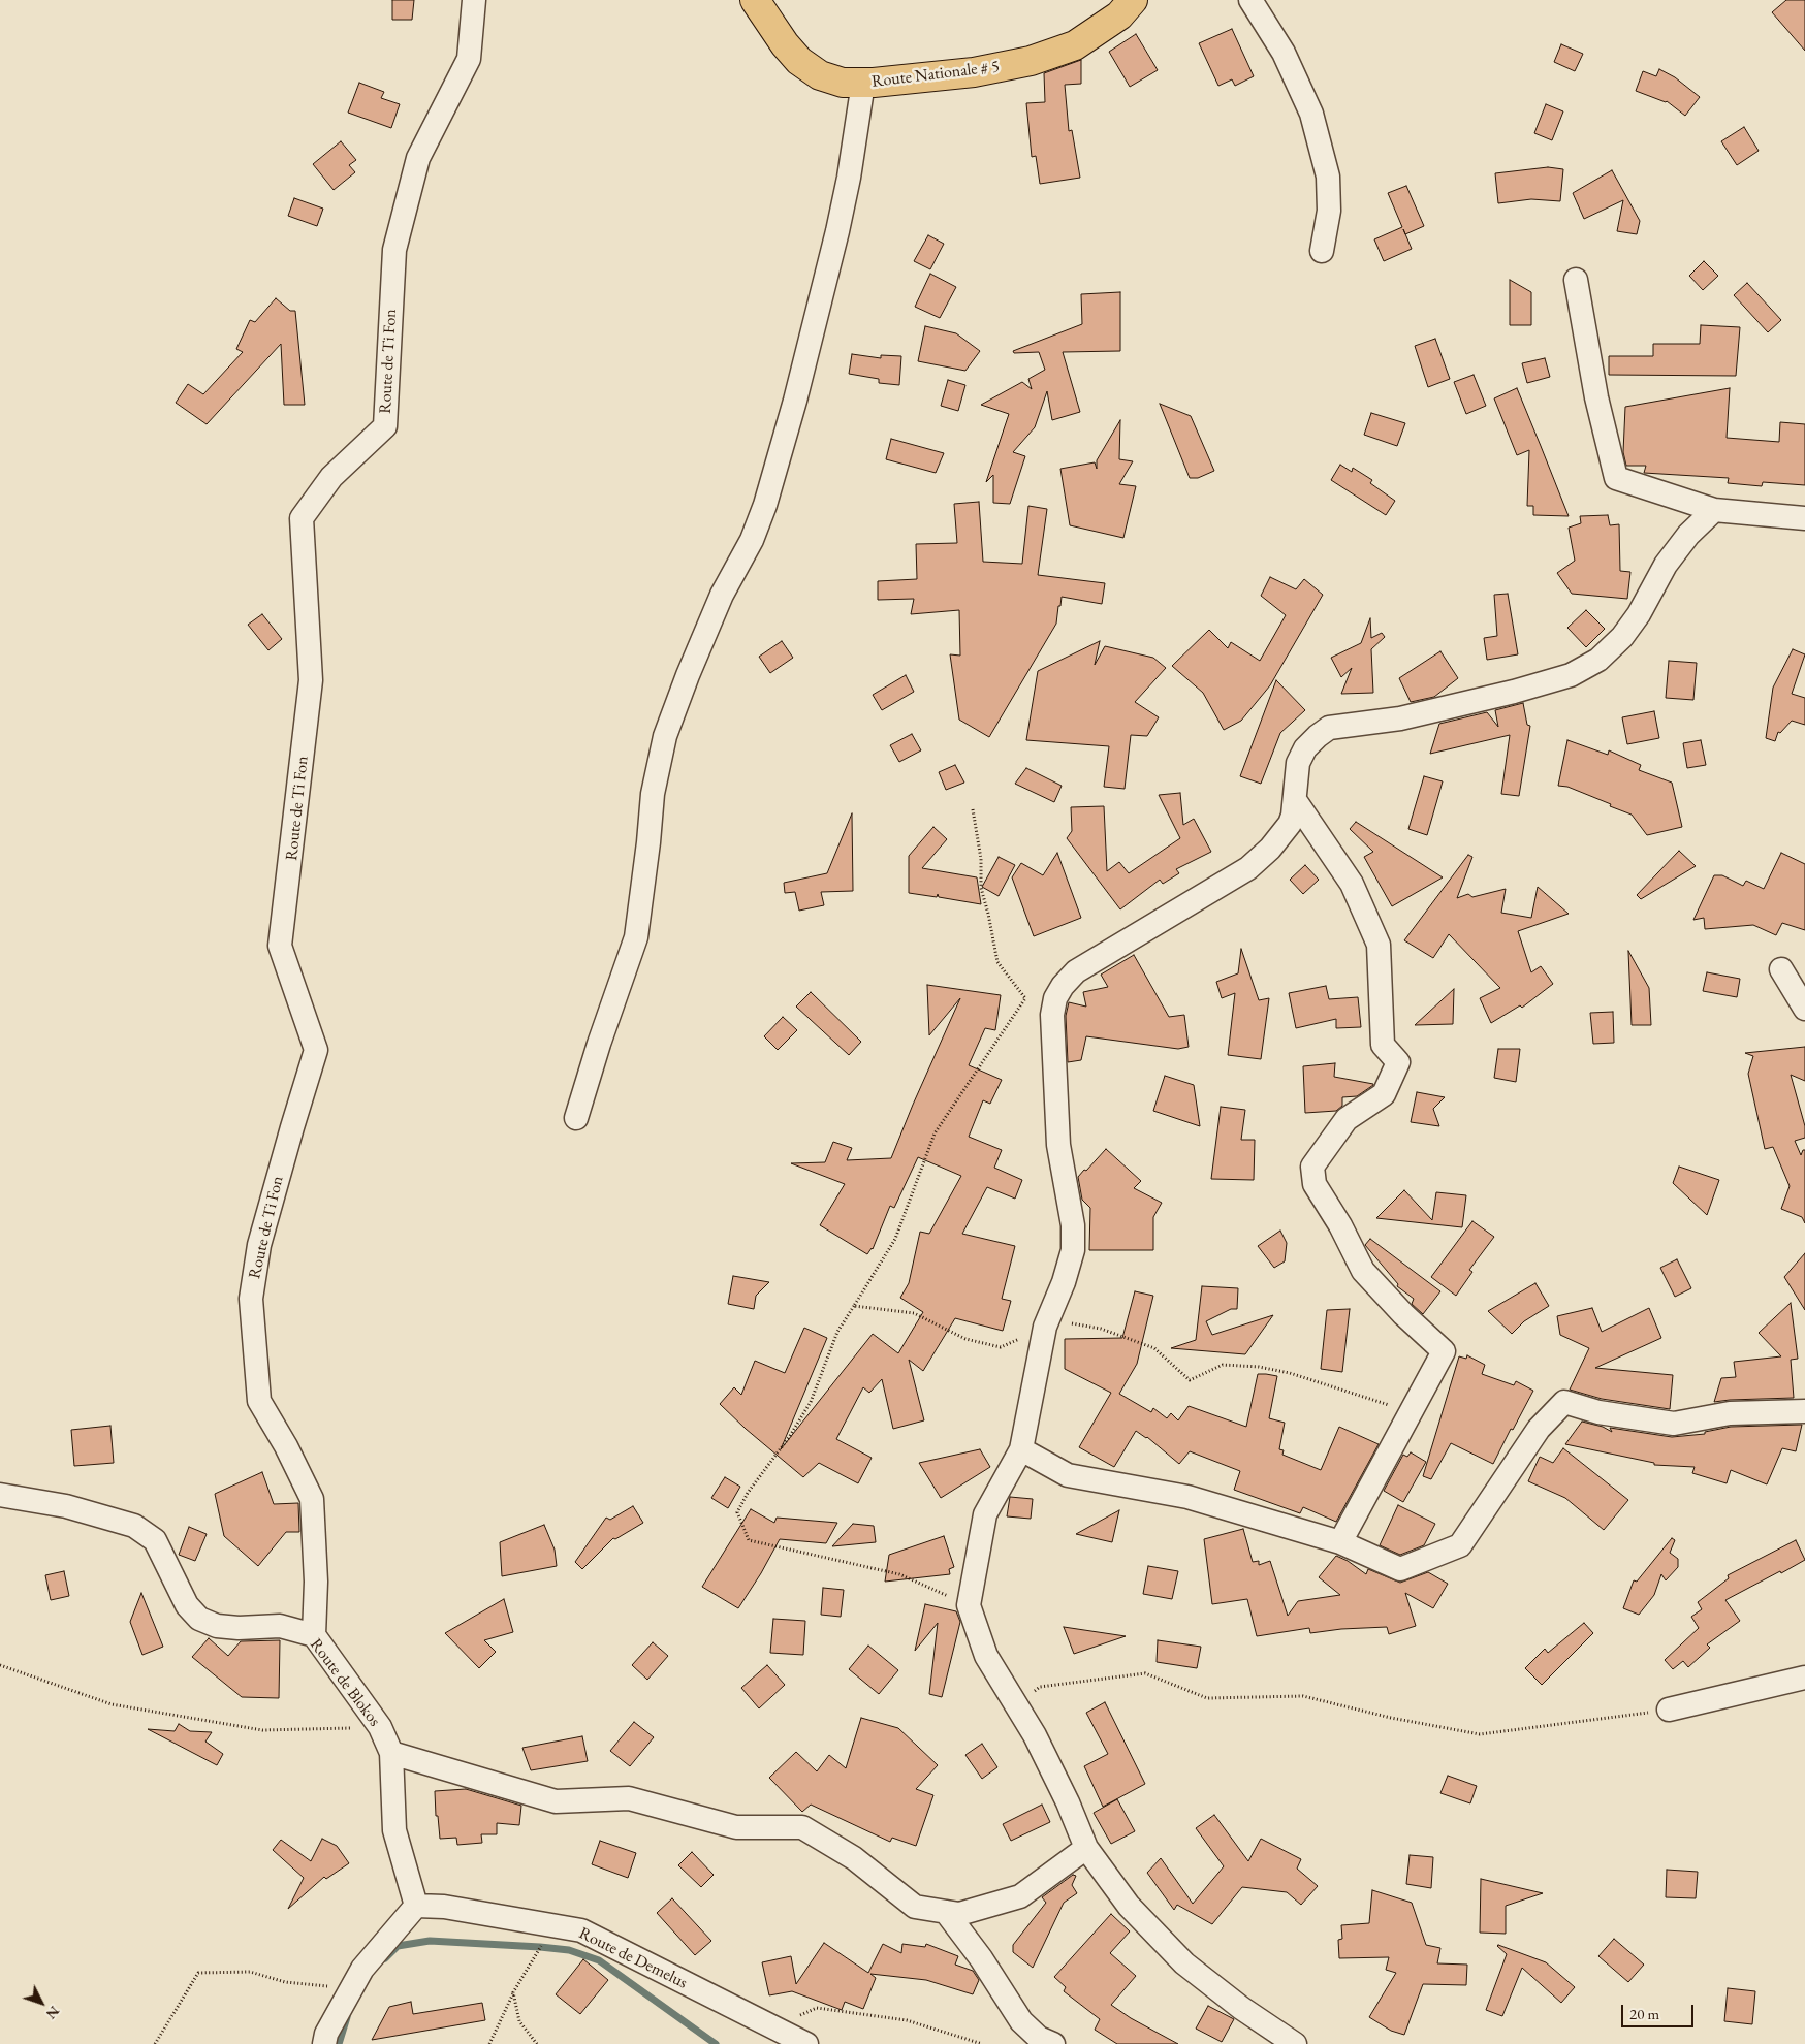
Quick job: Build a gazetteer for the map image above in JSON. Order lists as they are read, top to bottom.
{
  "streets": {
    "main road": ["Route Nationale # 5"],
    "street": ["Route de Ti Fon", "Route de Blokos", "Route de Demelus"]
  },
  "crossings": [
    ["Route de Ti Fon", "Route de Blokos"],
    ["Route de Blokos", "Route de Demelus"]
  ],
  "scale_bar": "20 m",
  "north": "bottom right"
}
